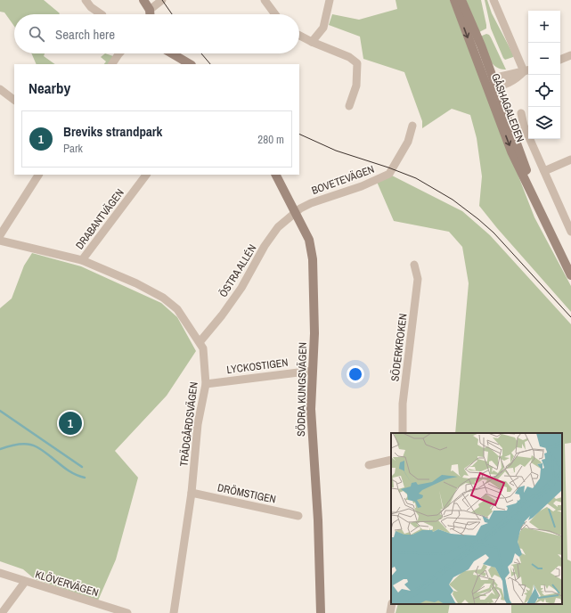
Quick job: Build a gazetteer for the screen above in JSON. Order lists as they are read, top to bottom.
{
  "streets": {
    "main road": ["GÅSHAGALEDEN", "SÖDRA KUNGSVÄGEN"],
    "street": [
      "BOVETEVÄGEN",
      "DRABANTVÄGEN",
      "ÖSTRA ALLÉN",
      "SÖDERKROKEN",
      "LYCKOSTIGEN",
      "TRÄDGÅRDSVÄGEN",
      "DRÖMSTIGEN",
      "KLÖVERVÄGEN"
    ]
  },
  "crossings": [
    ["BOVETEVÄGEN", "ÖSTRA ALLÉN"],
    ["BOVETEVÄGEN", "SÖDRA KUNGSVÄGEN"],
    ["DRABANTVÄGEN", "TRÄDGÅRDSVÄGEN"],
    ["ÖSTRA ALLÉN", "SÖDRA KUNGSVÄGEN"],
    ["ÖSTRA ALLÉN", "TRÄDGÅRDSVÄGEN"],
    ["LYCKOSTIGEN", "SÖDRA KUNGSVÄGEN"],
    ["LYCKOSTIGEN", "TRÄDGÅRDSVÄGEN"],
    ["TRÄDGÅRDSVÄGEN", "DRÖMSTIGEN"]
  ],
  "page": {
    "map_buttons": ["+", "−"],
    "search": "Search here",
    "heading": "Nearby",
    "list": [
      {
        "mark": "1",
        "name": "Breviks strandpark",
        "note": "Park",
        "value": "280 m"
      }
    ],
    "pins": "1"
  }
}
